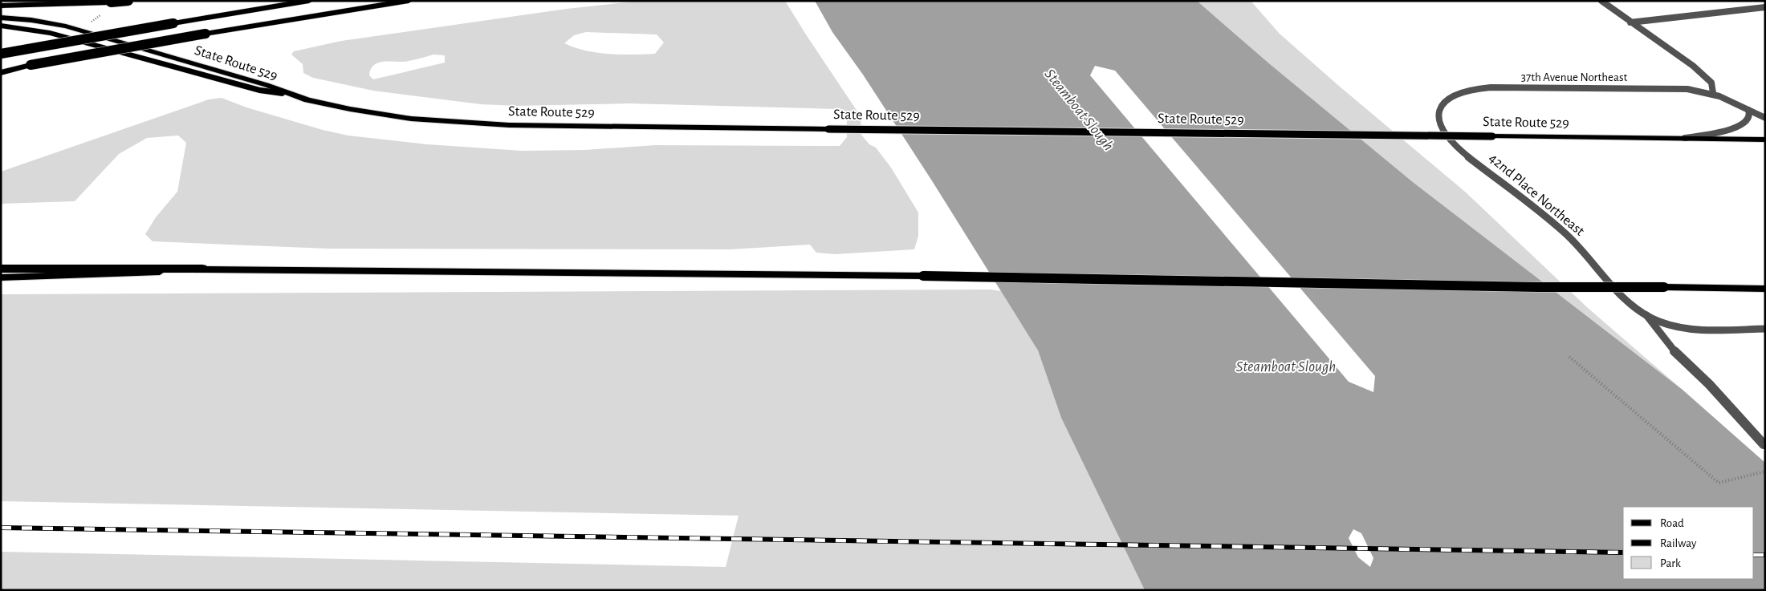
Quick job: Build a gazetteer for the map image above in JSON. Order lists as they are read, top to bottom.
{
  "streets": {
    "main road": ["State Route 529"],
    "street": ["37th Avenue Northeast", "42nd Place Northeast"]
  },
  "crossings": [
    ["37th Avenue Northeast", "42nd Place Northeast"]
  ],
  "water": ["Steamboat Slough"],
  "legend": ["Road", "Railway", "Park"]
}
